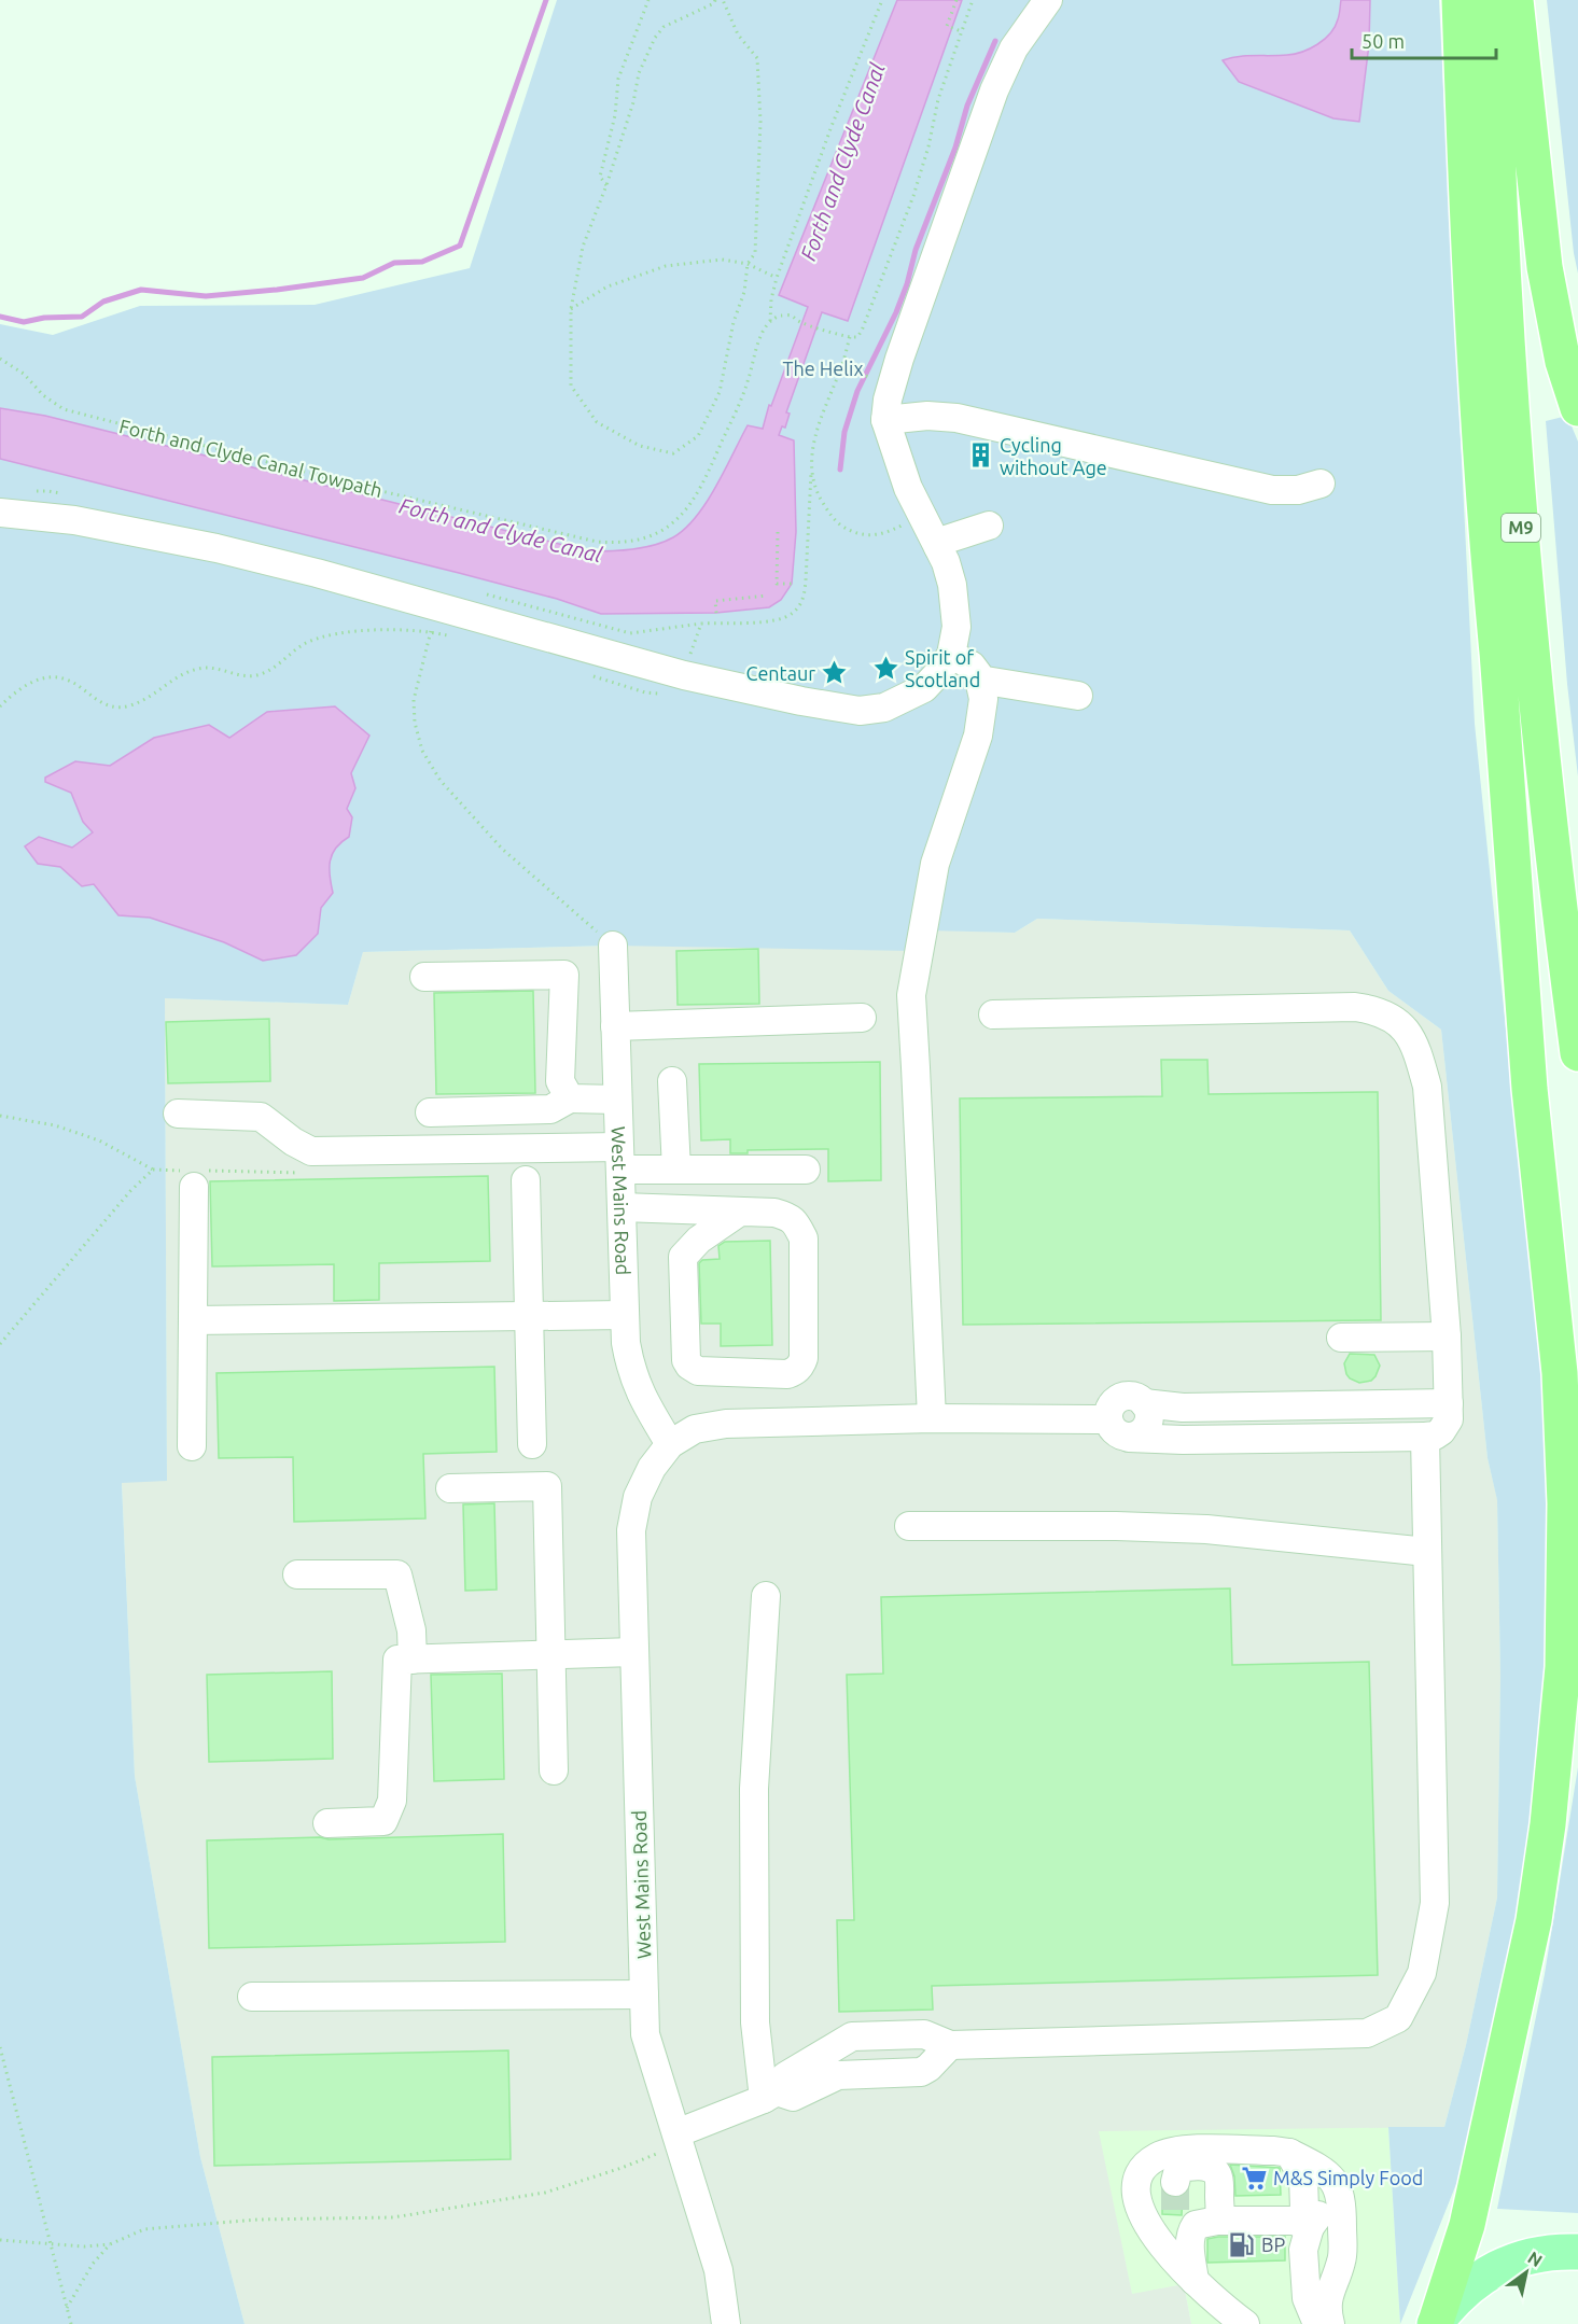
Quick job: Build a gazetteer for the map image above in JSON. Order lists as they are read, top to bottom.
{
  "streets": {
    "highway": ["M9"],
    "street": ["West Mains Road"],
    "path": ["Forth and Clyde Canal Towpath"]
  },
  "water": ["Forth and Clyde Canal"],
  "parks": ["The Helix"],
  "places": {
    "building": ["Cycling without Age"],
    "place": ["Spirit of Scotland", "Centaur"],
    "supermarket": ["M&S Simply Food"],
    "fuel station": ["BP"]
  },
  "scale_bar": "50 m",
  "north": "top right"
}
